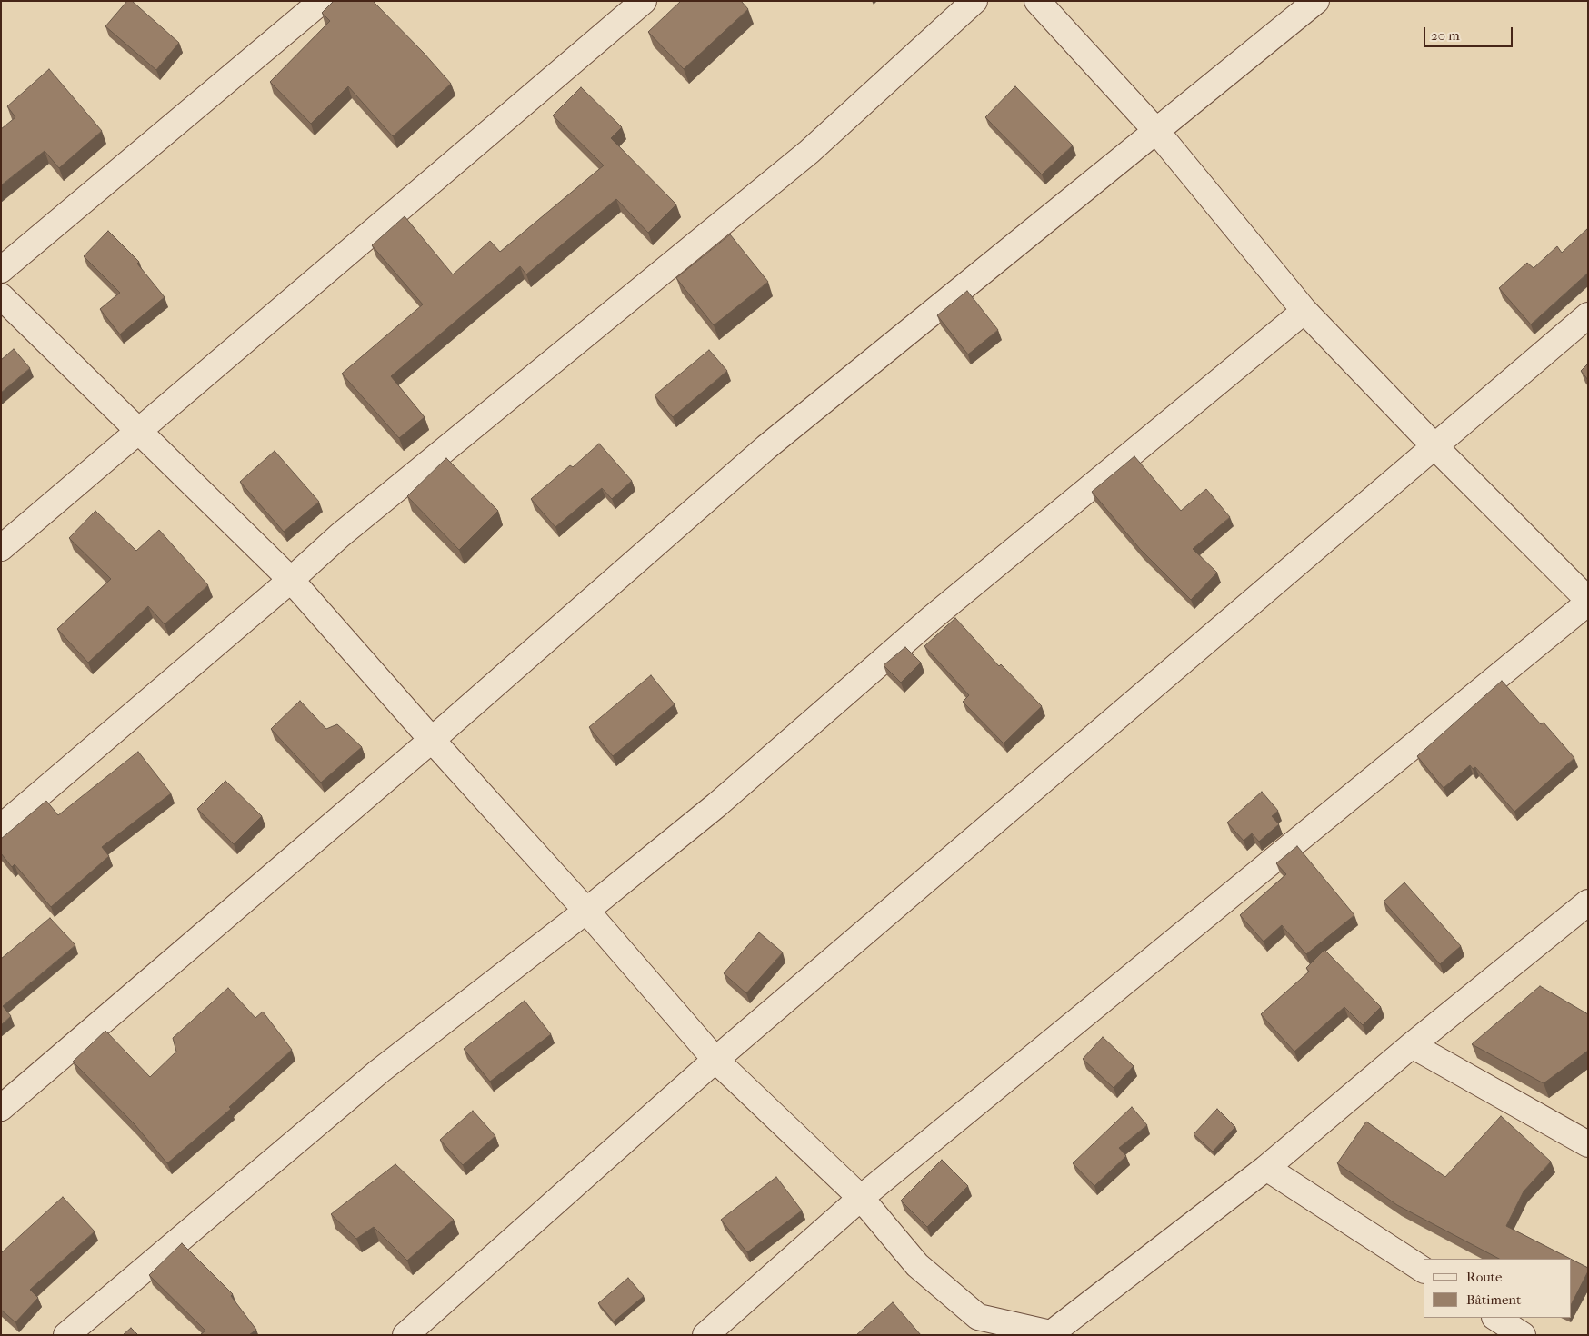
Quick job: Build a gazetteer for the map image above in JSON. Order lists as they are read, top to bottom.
{
  "legend": ["Route", "Bâtiment"],
  "scale_bar": "20 m"
}
